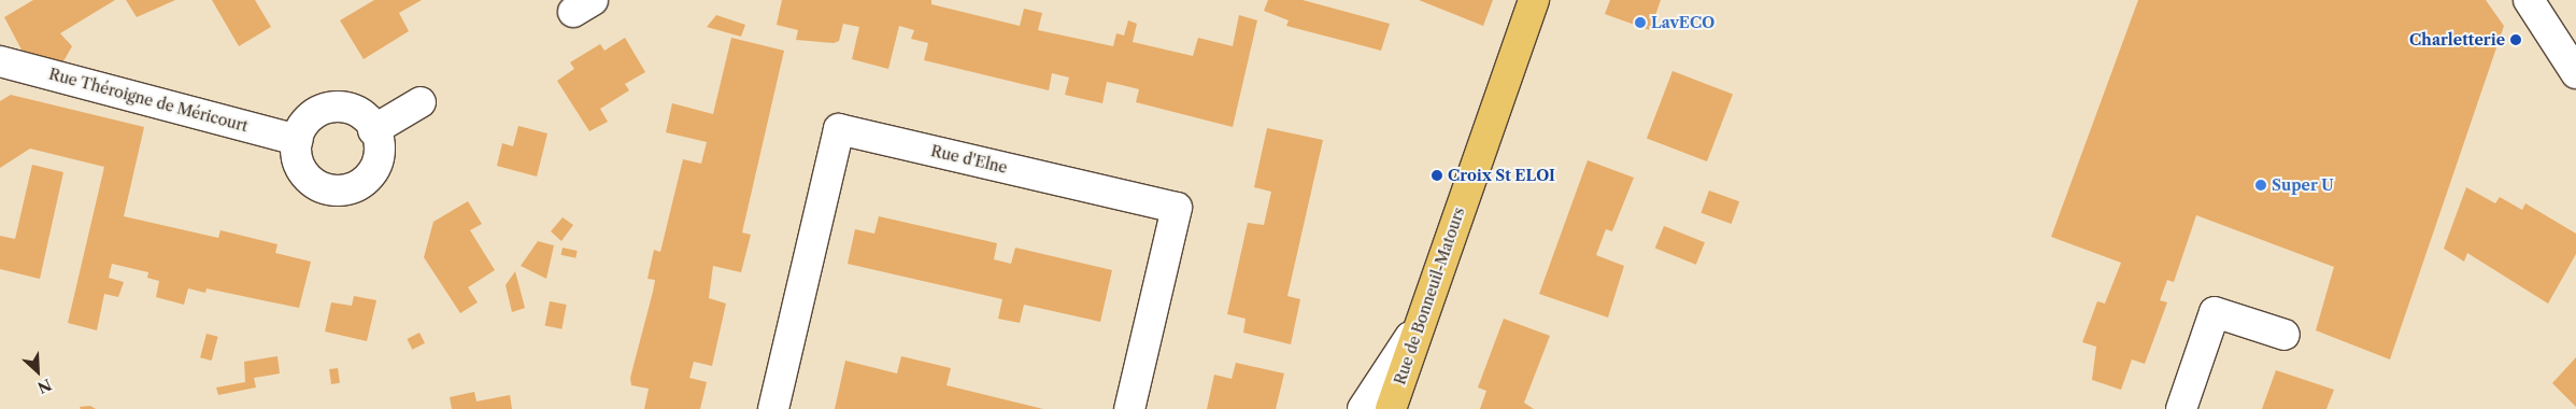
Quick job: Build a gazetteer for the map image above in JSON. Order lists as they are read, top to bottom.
{
  "streets": {
    "main road": ["Rue de Bonneuil-Matours"],
    "street": ["Rue Théroigne de Méricourt", "Rue d'Elne"]
  },
  "places": [
    "LavECO",
    "Charletterie",
    "Croix St ELOI",
    "Super U"
  ],
  "north": "bottom right"
}
